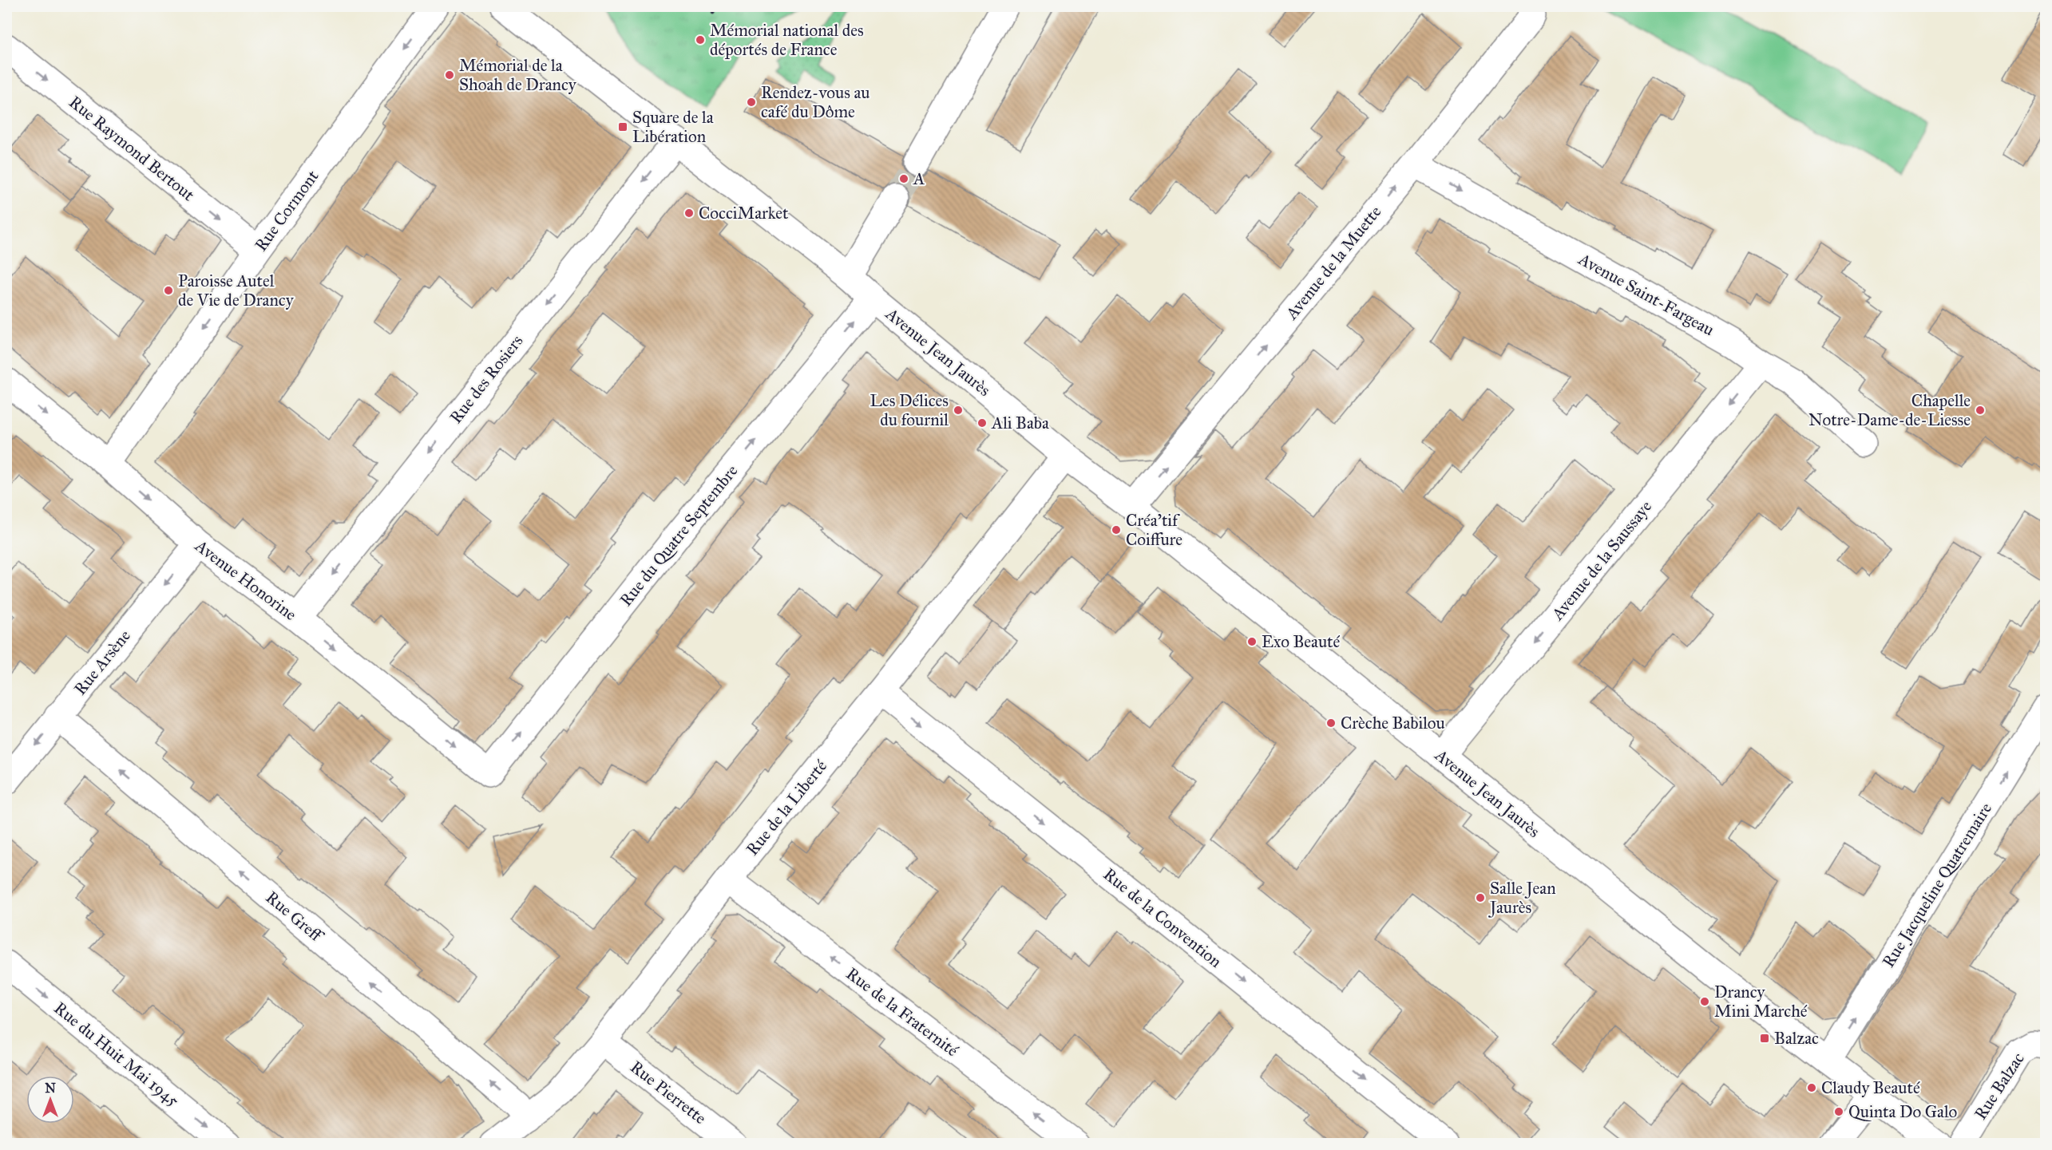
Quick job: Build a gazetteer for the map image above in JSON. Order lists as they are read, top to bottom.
{
  "streets": {
    "street": [
      "Rue Raymond Bertout",
      "Rue Cormont",
      "Avenue de la Muette",
      "Avenue Saint-Fargeau",
      "Avenue Jean Jaurès",
      "Rue des Rosiers",
      "Rue du Quatre Septembre",
      "Avenue de la Saussaye",
      "Avenue Honorine",
      "Rue Arsène",
      "Rue de la Liberté",
      "Rue Jacqueline Quatremaire",
      "Rue Greff",
      "Rue de la Convention",
      "Rue de la Fraternité",
      "Rue du Huit Mai 1945",
      "Rue Balzac",
      "Rue Pierrette"
    ]
  },
  "crossings": [
    ["Rue Raymond Bertout", "Rue Cormont"],
    ["Rue Cormont", "Avenue Honorine"],
    ["Avenue de la Muette", "Avenue Saint-Fargeau"],
    ["Avenue de la Muette", "Avenue Jean Jaurès"],
    ["Avenue Saint-Fargeau", "Avenue de la Saussaye"],
    ["Avenue Jean Jaurès", "Rue des Rosiers"],
    ["Avenue Jean Jaurès", "Rue du Quatre Septembre"],
    ["Avenue Jean Jaurès", "Avenue de la Saussaye"],
    ["Avenue Jean Jaurès", "Rue de la Liberté"],
    ["Avenue Jean Jaurès", "Rue Jacqueline Quatremaire"],
    ["Rue des Rosiers", "Avenue Honorine"],
    ["Rue du Quatre Septembre", "Avenue Honorine"],
    ["Avenue Honorine", "Rue Arsène"],
    ["Rue Arsène", "Rue Greff"],
    ["Rue de la Liberté", "Rue Greff"],
    ["Rue de la Liberté", "Rue de la Convention"],
    ["Rue de la Liberté", "Rue de la Fraternité"],
    ["Rue de la Liberté", "Rue Pierrette"]
  ],
  "one_way": [
    "Rue Raymond Bertout",
    "Rue Cormont",
    "Avenue de la Muette",
    "Avenue Saint-Fargeau",
    "Rue des Rosiers",
    "Rue du Quatre Septembre",
    "Avenue de la Saussaye",
    "Avenue Honorine",
    "Rue Arsène",
    "Rue Jacqueline Quatremaire",
    "Rue Greff",
    "Rue de la Convention",
    "Rue de la Fraternité",
    "Rue du Huit Mai 1945"
  ],
  "places": {
    "other": [
      "Mémorial national des déportés de France",
      "Mémorial de la Shoah de Drancy",
      "Rendez-vous au café du Dôme",
      "A",
      "CocciMarket",
      "Paroisse Autel de Vie de Drancy",
      "Les Délices du fournil",
      "Chapelle Notre-Dame-de-Liesse",
      "Ali Baba",
      "Créa'tif Coiffure",
      "Exo Beauté",
      "Crèche Babilou",
      "Salle Jean Jaurès",
      "Drancy Mini Marché",
      "Claudy Beauté",
      "Quinta Do Galo"
    ],
    "transit": ["Square de la Libération", "Balzac"]
  },
  "north": "top"
}
